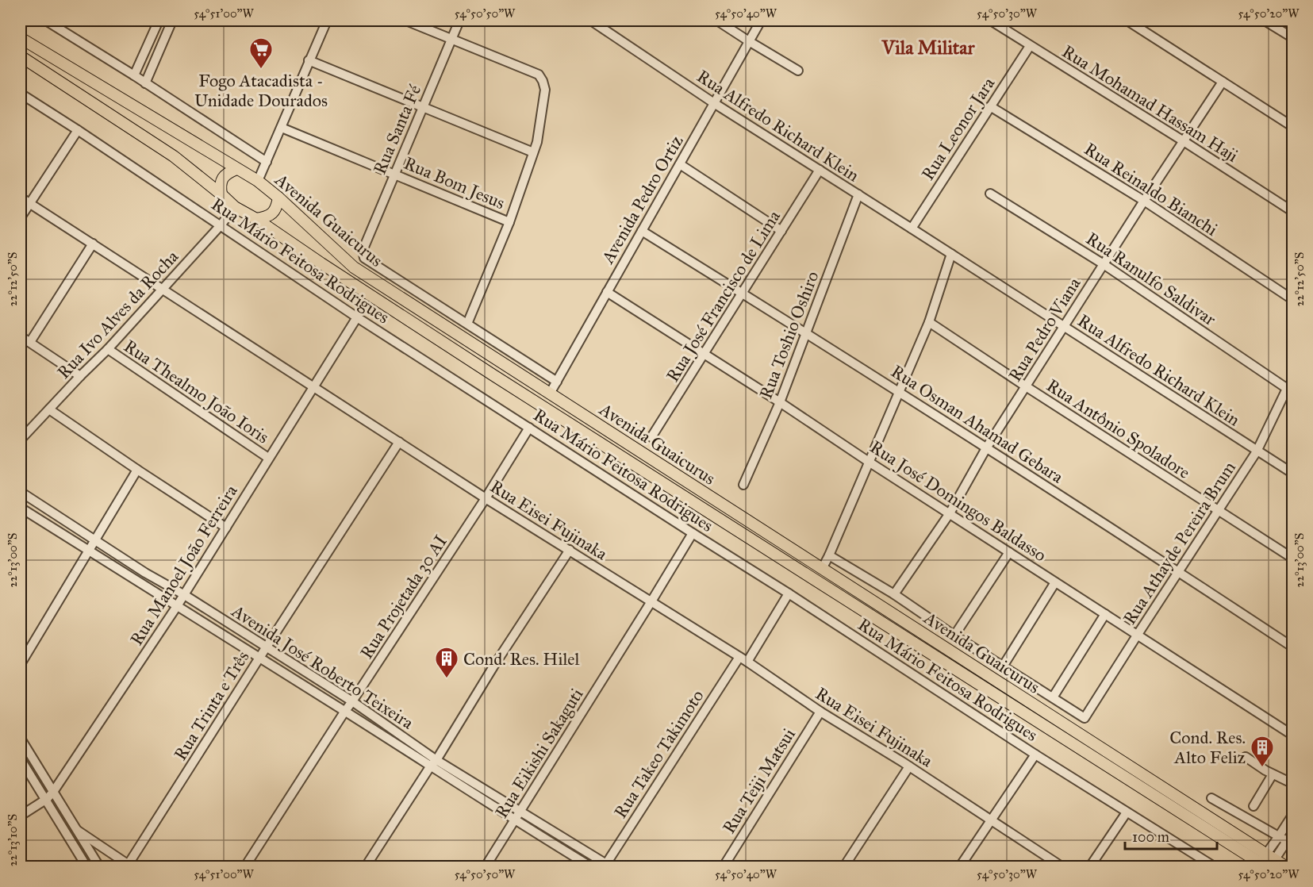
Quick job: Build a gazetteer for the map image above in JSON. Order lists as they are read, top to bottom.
{
  "streets": {
    "main road": ["Avenida Guaicurus"],
    "street": [
      "Rua Mohamad Hassam Haji",
      "Rua Alfredo Richard Klein",
      "Rua Leonor Jara",
      "Rua Santa Fé",
      "Rua Bom Jesus",
      "Rua Reinaldo Bianchi",
      "Avenida Pedro Ortiz",
      "Rua Mário Feitosa Rodrigues",
      "Rua Ranulfo Saldivar",
      "Rua José Francisco de Lima",
      "Rua Ivo Alves da Rocha",
      "Rua Pedro Viana",
      "Rua Toshio Oshiro",
      "Rua Thealmo João Ioris",
      "Rua Osman Ahamad Gebara",
      "Rua Antônio Spoladore",
      "Rua José Domingos Baldasso",
      "Rua Eisei Fujinaka",
      "Rua Athayde Pereira Brum",
      "Rua Manoel João Ferreira",
      "Rua Projetada 30 AI",
      "Avenida José Roberto Teixeira",
      "Rua Trinta e Três",
      "Rua Eikishi Sakaguti",
      "Rua Takeo Takimoto",
      "Rua Teiji Matsui"
    ]
  },
  "crossings": [
    ["Rua Mohamad Hassam Haji", "Rua Leonor Jara"],
    ["Rua Mohamad Hassam Haji", "Rua Pedro Viana"],
    ["Rua Alfredo Richard Klein", "Rua Leonor Jara"],
    ["Rua Alfredo Richard Klein", "Avenida Pedro Ortiz"],
    ["Rua Alfredo Richard Klein", "Rua José Francisco de Lima"],
    ["Rua Alfredo Richard Klein", "Rua Pedro Viana"],
    ["Rua Alfredo Richard Klein", "Rua Toshio Oshiro"],
    ["Rua Alfredo Richard Klein", "Rua Athayde Pereira Brum"],
    ["Rua Leonor Jara", "Rua Reinaldo Bianchi"],
    ["Rua Santa Fé", "Rua Bom Jesus"],
    ["Rua Reinaldo Bianchi", "Rua Pedro Viana"],
    ["Avenida Pedro Ortiz", "Avenida Guaicurus"],
    ["Avenida Pedro Ortiz", "Rua Osman Ahamad Gebara"],
    ["Avenida Pedro Ortiz", "Rua José Domingos Baldasso"],
    ["Avenida Guaicurus", "Rua Ivo Alves da Rocha"],
    ["Rua Mário Feitosa Rodrigues", "Rua Ivo Alves da Rocha"],
    ["Rua Mário Feitosa Rodrigues", "Rua Manoel João Ferreira"],
    ["Rua Mário Feitosa Rodrigues", "Rua Projetada 30 AI"],
    ["Rua Mário Feitosa Rodrigues", "Rua Eikishi Sakaguti"],
    ["Rua Ranulfo Saldivar", "Rua Pedro Viana"],
    ["Rua Ranulfo Saldivar", "Rua Athayde Pereira Brum"],
    ["Rua José Francisco de Lima", "Rua Osman Ahamad Gebara"],
    ["Rua José Francisco de Lima", "Rua José Domingos Baldasso"],
    ["Rua Ivo Alves da Rocha", "Rua Thealmo João Ioris"],
    ["Rua Ivo Alves da Rocha", "Rua Eisei Fujinaka"],
    ["Rua Pedro Viana", "Rua Osman Ahamad Gebara"],
    ["Rua Pedro Viana", "Rua Antônio Spoladore"],
    ["Rua Pedro Viana", "Rua José Domingos Baldasso"],
    ["Rua Toshio Oshiro", "Rua Osman Ahamad Gebara"],
    ["Rua Toshio Oshiro", "Rua José Domingos Baldasso"],
    ["Rua Thealmo João Ioris", "Rua Manoel João Ferreira"],
    ["Rua Osman Ahamad Gebara", "Rua Athayde Pereira Brum"],
    ["Rua Antônio Spoladore", "Rua Athayde Pereira Brum"],
    ["Rua José Domingos Baldasso", "Rua Athayde Pereira Brum"],
    ["Rua Eisei Fujinaka", "Rua Manoel João Ferreira"],
    ["Rua Eisei Fujinaka", "Rua Projetada 30 AI"],
    ["Rua Eisei Fujinaka", "Rua Trinta e Três"],
    ["Rua Eisei Fujinaka", "Rua Eikishi Sakaguti"],
    ["Rua Eisei Fujinaka", "Rua Takeo Takimoto"],
    ["Rua Eisei Fujinaka", "Rua Teiji Matsui"],
    ["Rua Manoel João Ferreira", "Avenida José Roberto Teixeira"],
    ["Rua Projetada 30 AI", "Avenida José Roberto Teixeira"],
    ["Avenida José Roberto Teixeira", "Rua Trinta e Três"],
    ["Avenida José Roberto Teixeira", "Rua Eikishi Sakaguti"],
    ["Avenida José Roberto Teixeira", "Rua Takeo Takimoto"]
  ],
  "districts": ["Vila Militar"],
  "places": {
    "supermarket": ["Fogo Atacadista - Unidade Dourados"],
    "building": ["Cond. Res. Hilel", "Cond. Res. Alto Feliz"]
  },
  "scale_bar": "100 m",
  "coordinates": [
    "54°51'00\"W",
    "54°50'50\"W",
    "54°50'40\"W",
    "54°50'30\"W",
    "54°50'20\"W",
    "22°12'50\"S",
    "22°13'00\"S",
    "22°13'10\"S"
  ]
}
